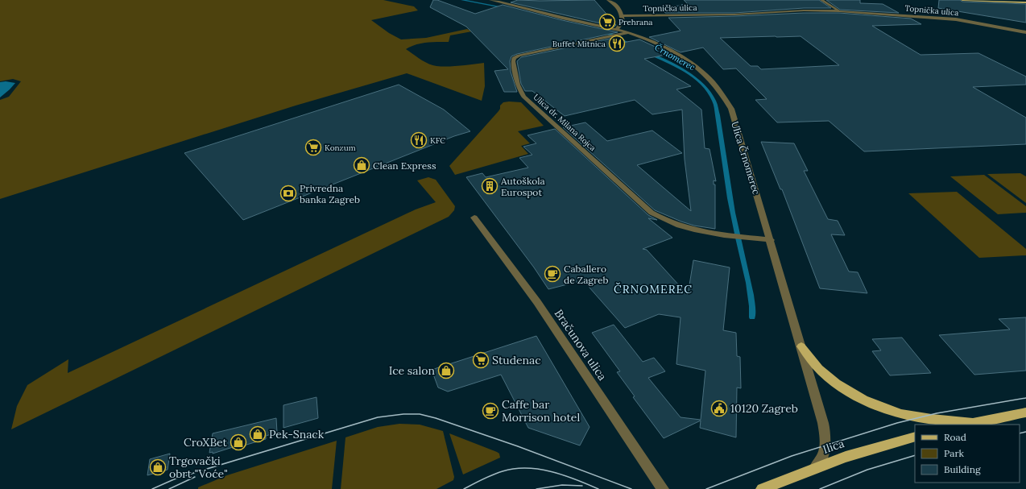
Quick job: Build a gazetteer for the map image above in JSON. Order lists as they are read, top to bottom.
{
  "streets": {
    "main road": ["Ilica"],
    "street": [
      "Topnička ulica",
      "Ulica dr. Milana Rojca",
      "Ulica Črnomerec",
      "Bračunova ulica"
    ]
  },
  "crossings": [
    ["Ulica dr. Milana Rojca", "Ulica Črnomerec"],
    ["Ulica Črnomerec", "Ilica"]
  ],
  "districts": ["ČRNOMEREC"],
  "water": ["Črnomerec"],
  "places": {
    "supermarket": ["Prehrana", "Konzum", "Studenac"],
    "restaurant": ["Buffet Mitnica", "KFC"],
    "shop": [
      "Clean Express",
      "Ice salon",
      "Pek-Snack",
      "CroXBet",
      "Trgovački obrt \"Voće\""
    ],
    "building": ["Autoškola Eurospot"],
    "bank": ["Privredna banka Zagreb"],
    "cafe": ["Caballero de Zagreb", "Caffe bar Morrison hotel"],
    "public building": ["10120 Zagreb"]
  },
  "legend": ["Road", "Park", "Building"]
}
